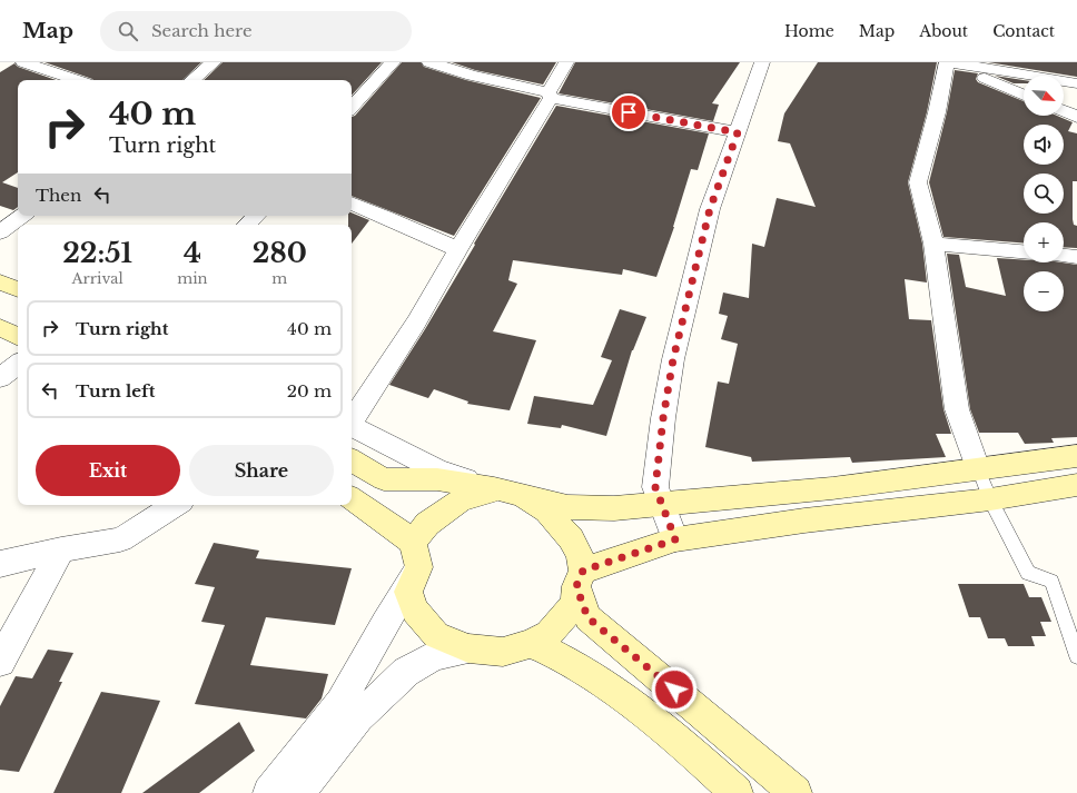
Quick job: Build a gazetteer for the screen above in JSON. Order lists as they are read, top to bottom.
{
  "north": "bottom right",
  "page": {
    "header": "Map",
    "search": "Search here",
    "nav": [
      "Home",
      "Map",
      "About",
      "Contact"
    ],
    "map_buttons": ["+", "−"],
    "turn": ["40 m", "Turn right"],
    "then": "Then",
    "eta": [
      "22:51",
      "Arrival",
      "4",
      "min",
      "280",
      "m"
    ],
    "list": [
      {
        "name": "Turn right",
        "value": "40 m"
      },
      {
        "name": "Turn left",
        "value": "20 m"
      }
    ],
    "buttons": ["Exit", "Share"]
  }
}
